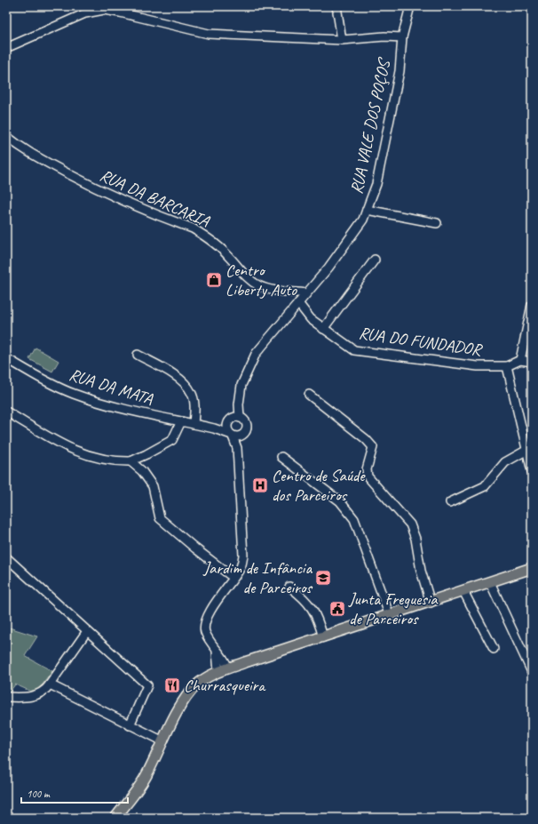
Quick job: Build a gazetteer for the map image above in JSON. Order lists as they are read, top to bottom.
{
  "streets": {
    "street": [
      "RUA VALE DOS POÇOS",
      "RUA DA BARCARIA",
      "RUA DO FUNDADOR",
      "RUA DA MATA"
    ]
  },
  "crossings": [
    ["RUA VALE DOS POÇOS", "RUA DA BARCARIA"],
    ["RUA VALE DOS POÇOS", "RUA DO FUNDADOR"],
    ["RUA VALE DOS POÇOS", "RUA DA MATA"]
  ],
  "places": {
    "shop": ["Centro Liberty Auto"],
    "hospital": ["Centro de Saúde dos Parceiros"],
    "school or university": ["Jardim de Infância de Parceiros"],
    "public building": ["Junta Freguesia de Parceiros"],
    "restaurant": ["Churrasqueira"]
  },
  "scale_bar": "100 m"
}
